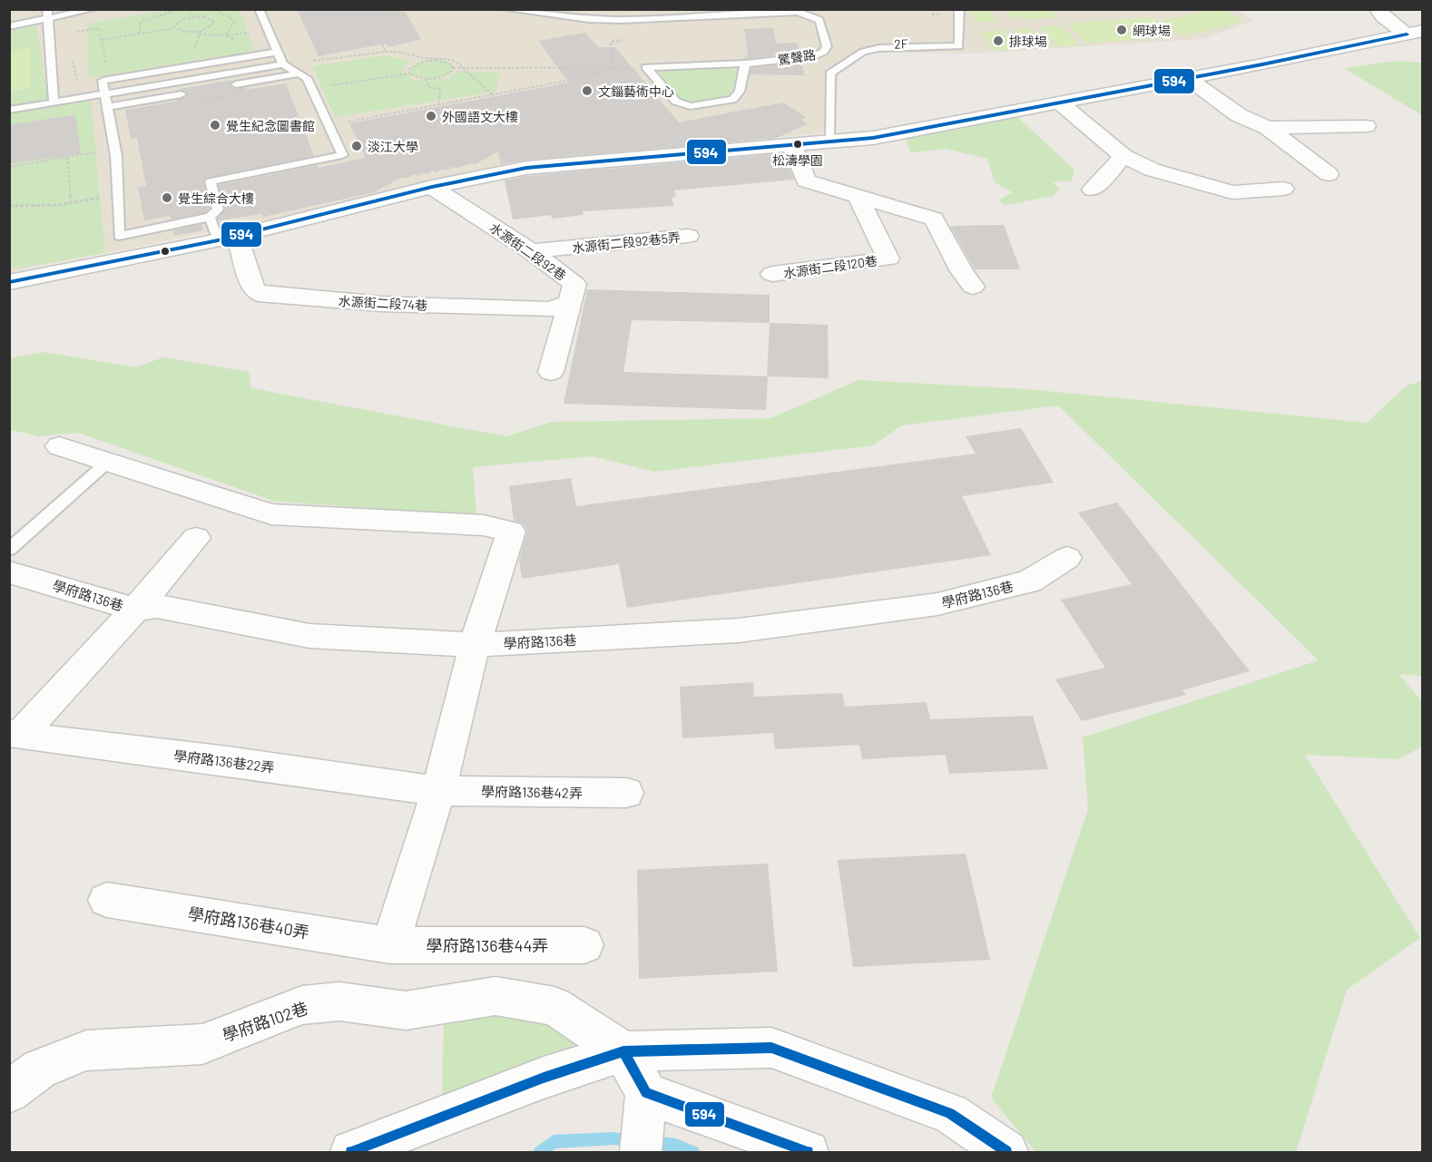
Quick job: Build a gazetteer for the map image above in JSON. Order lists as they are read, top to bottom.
{
  "streets": {
    "street": [
      "水源街二段92巷5弄",
      "水源街二段92巷",
      "水源街二段120巷",
      "水源街二段74巷",
      "學府路136巷",
      "學府路136巷22弄",
      "學府路136巷42弄",
      "學府路136巷40弄",
      "學府路136巷44弄",
      "學府路102巷"
    ],
    "lane": ["2F", "驚聲路"]
  },
  "crossings": [
    ["水源街二段92巷5弄", "水源街二段92巷"],
    ["水源街二段92巷", "水源街二段74巷"],
    ["學府路136巷22弄", "學府路136巷42弄"],
    ["學府路136巷40弄", "學府路136巷44弄"]
  ],
  "places": [
    "網球場",
    "排球場",
    "文錙藝術中心",
    "外國語文大樓",
    "覺生紀念圖書館",
    "松濤學園",
    "淡江大學",
    "覺生綜合大樓"
  ],
  "lines": ["transit line 594"]
}
